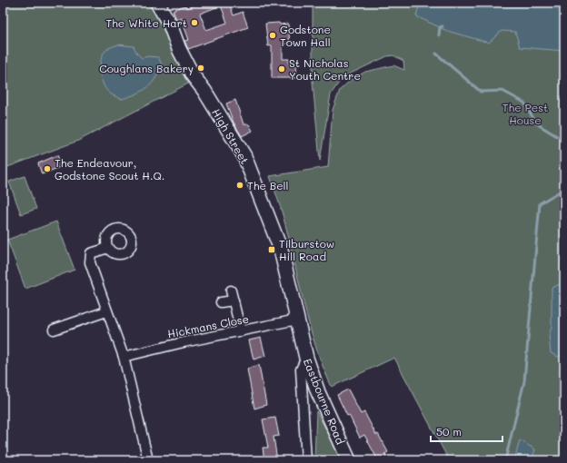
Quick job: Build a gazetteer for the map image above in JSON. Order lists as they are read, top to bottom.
{
  "streets": {
    "main road": ["High Street", "Eastbourne Road"],
    "street": ["Hickmans Close"]
  },
  "crossings": [
    ["High Street", "Hickmans Close"],
    ["High Street", "Eastbourne Road"],
    ["Hickmans Close", "Eastbourne Road"]
  ],
  "parks": ["The Pest House"],
  "places": {
    "other": [
      "The White Hart",
      "Godstone Town Hall",
      "Coughlans Bakery",
      "St Nicholas Youth Centre",
      "The Endeavour, Godstone Scout H.Q.",
      "The Bell"
    ],
    "transit": ["Tilburstow Hill Road"]
  },
  "scale_bar": "50 m"
}
